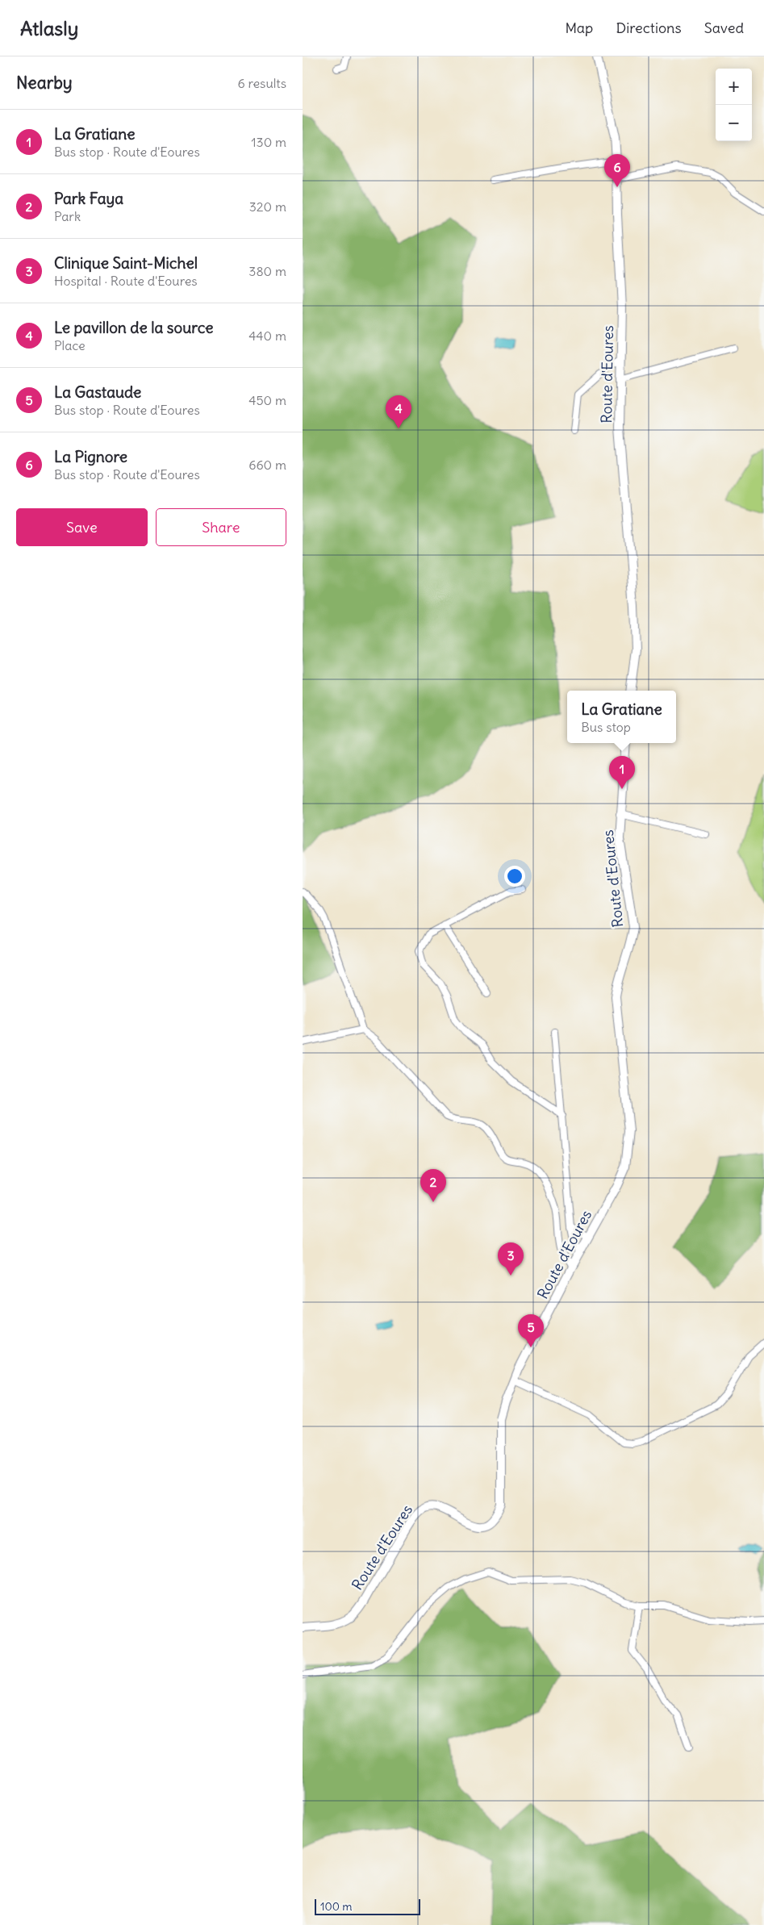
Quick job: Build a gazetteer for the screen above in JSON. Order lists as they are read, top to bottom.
{
  "streets": {
    "street": ["Route d'Eoures"]
  },
  "scale_bar": "100 m",
  "page": {
    "header": "Atlasly",
    "nav": ["Map", "Directions", "Saved"],
    "heading": ["Nearby", "6 results"],
    "map_buttons": ["+", "−"],
    "list": [
      {
        "mark": "1",
        "name": "La Gratiane",
        "note": "Bus stop · Route d'Eoures",
        "value": "130 m"
      },
      {
        "mark": "2",
        "name": "Park Faya",
        "note": "Park",
        "value": "320 m"
      },
      {
        "mark": "3",
        "name": "Clinique Saint-Michel",
        "note": "Hospital · Route d'Eoures",
        "value": "380 m"
      },
      {
        "mark": "4",
        "name": "Le pavillon de la source",
        "note": "Place",
        "value": "440 m"
      },
      {
        "mark": "5",
        "name": "La Gastaude",
        "note": "Bus stop · Route d'Eoures",
        "value": "450 m"
      },
      {
        "mark": "6",
        "name": "La Pignore",
        "note": "Bus stop · Route d'Eoures",
        "value": "660 m"
      }
    ],
    "pins": [
      "6",
      "4",
      "1",
      "2",
      "3",
      "5"
    ],
    "buttons": ["Save", "Share"],
    "popup": ["La Gratiane", "Bus stop"],
    "scale": "100 m"
  }
}
